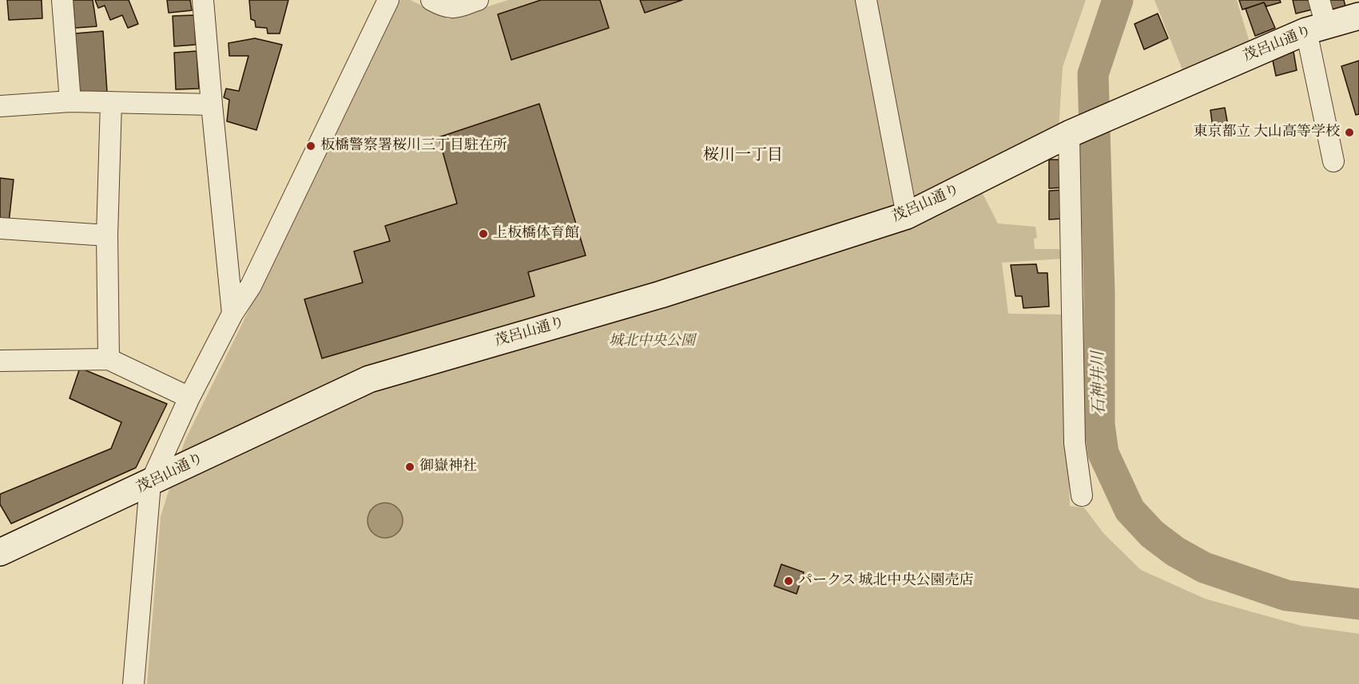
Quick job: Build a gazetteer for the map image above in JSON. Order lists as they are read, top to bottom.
{
  "streets": {
    "street": ["茂呂山通り"]
  },
  "districts": ["桜川一丁目"],
  "water": ["石神井川"],
  "parks": ["城北中央公園"],
  "places": [
    "東京都立 大山高等学校",
    "板橋警察署桜川三丁目駐在所",
    "上板橋体育館",
    "御嶽神社",
    "パークス 城北中央公園売店"
  ]
}
